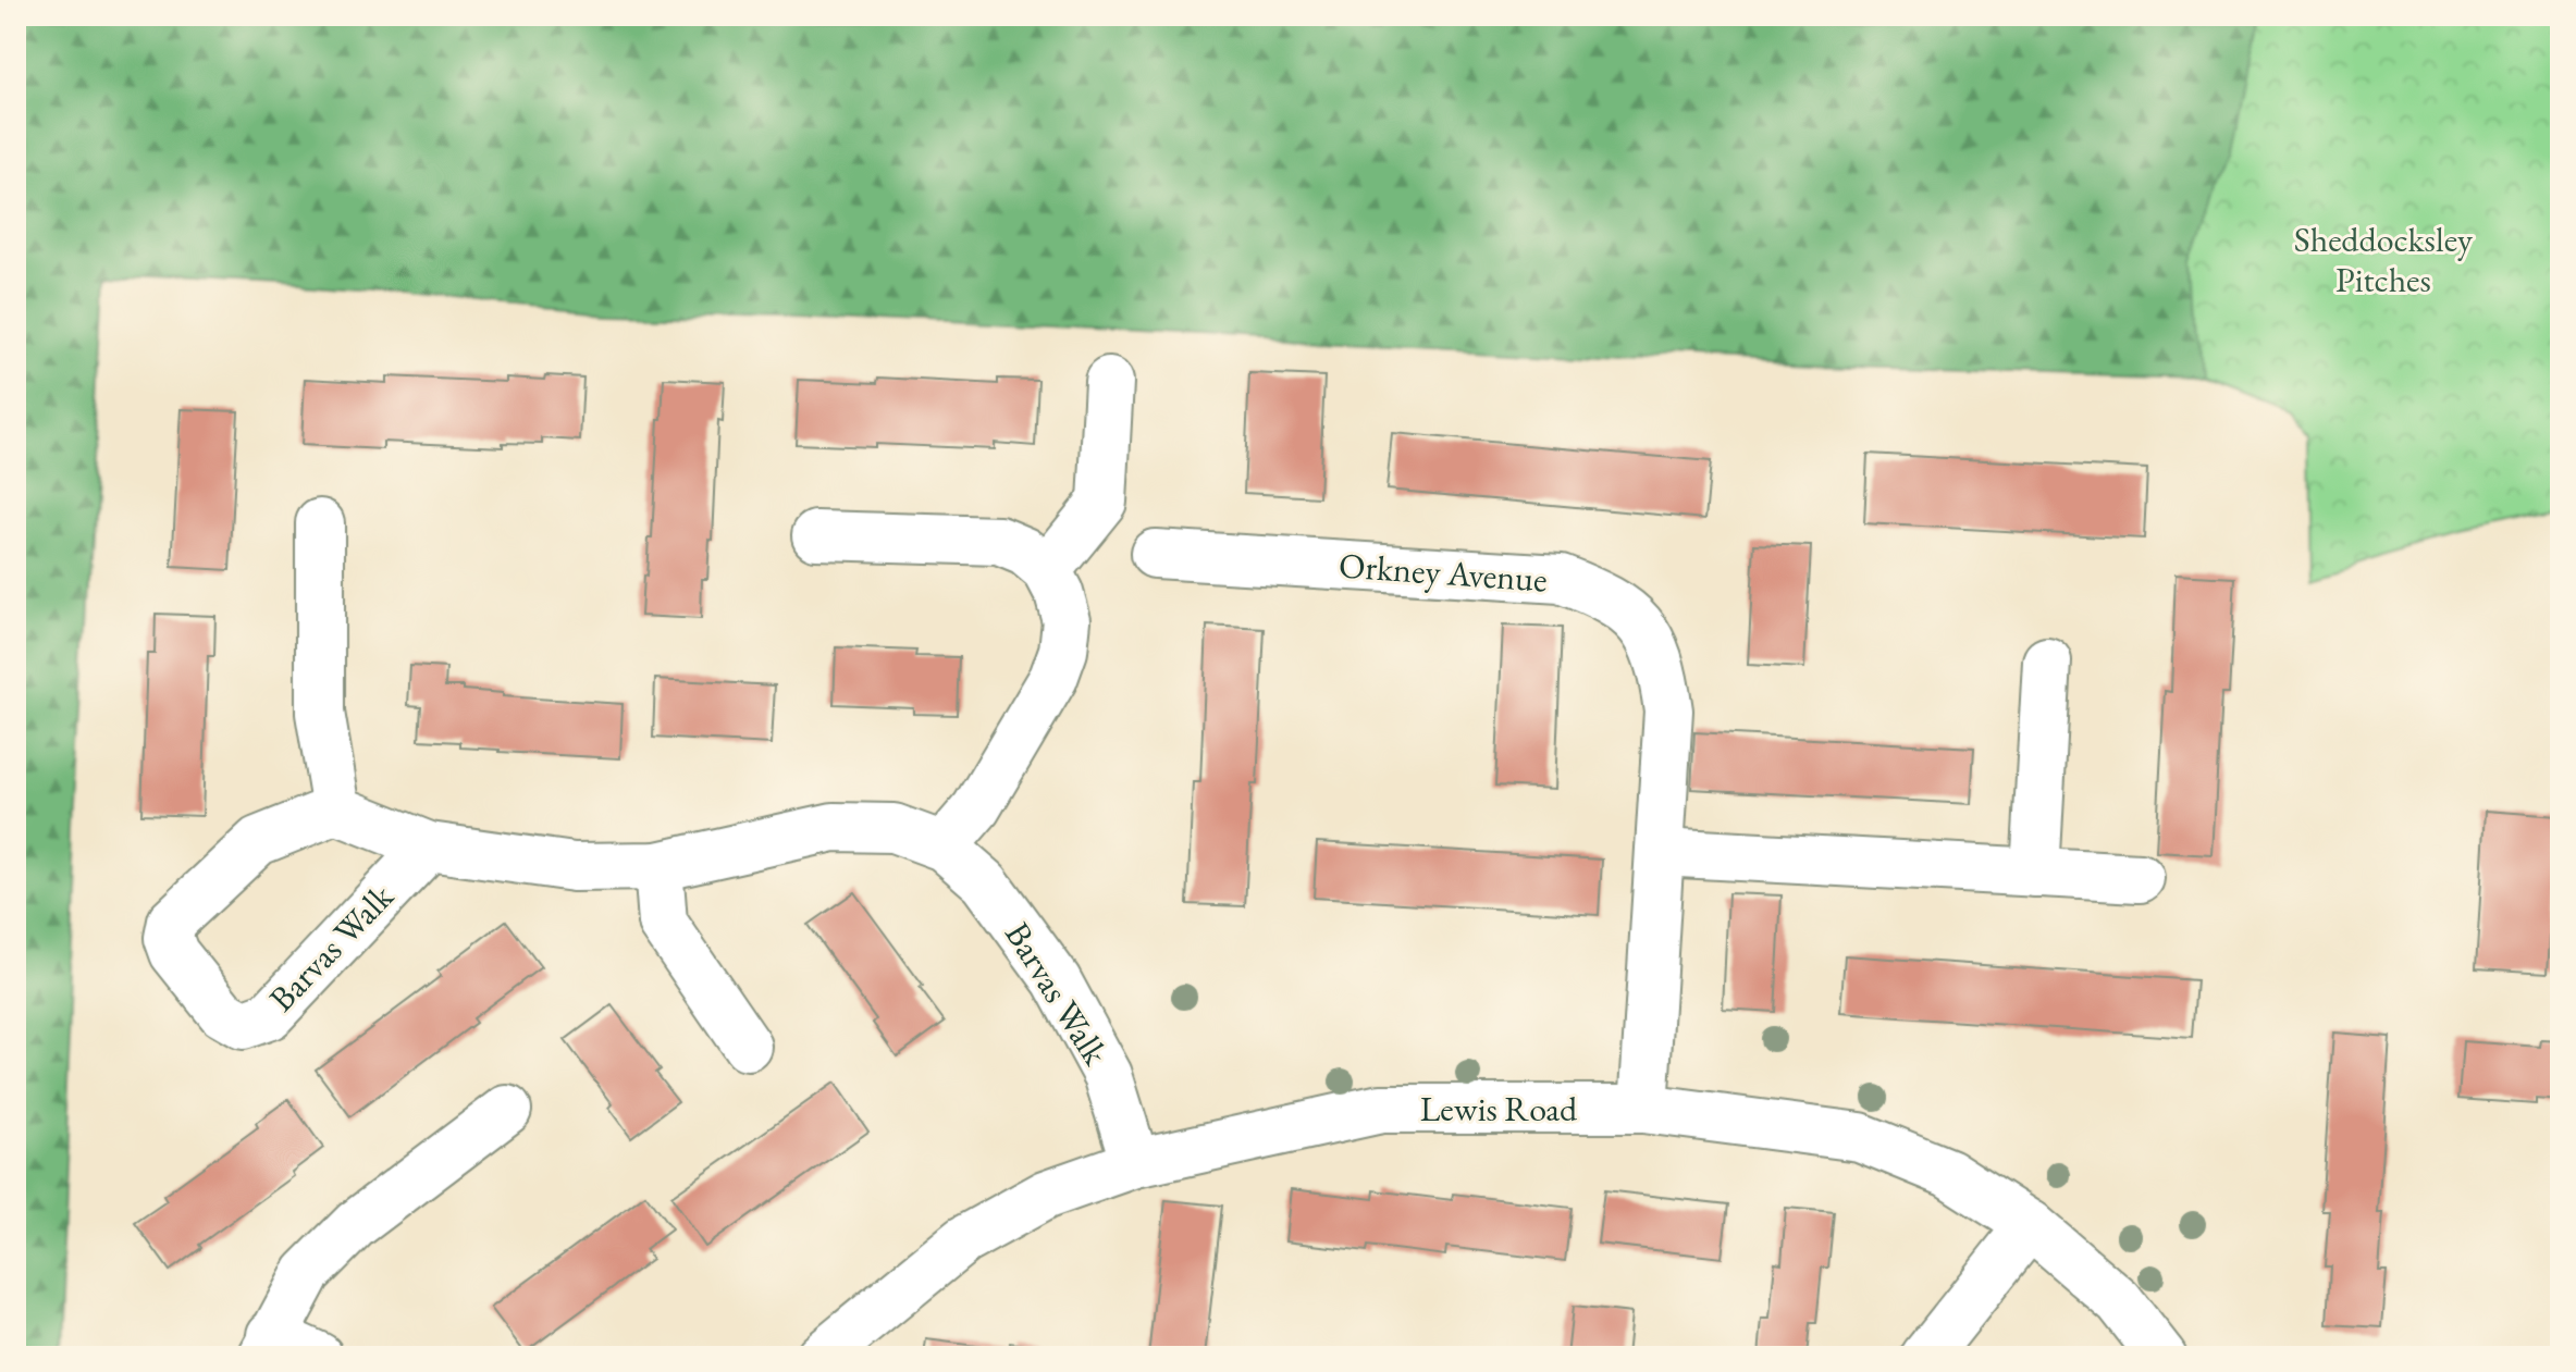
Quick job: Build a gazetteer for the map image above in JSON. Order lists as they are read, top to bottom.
{
  "streets": {
    "street": ["Orkney Avenue", "Barvas Walk", "Lewis Road"]
  },
  "crossings": [
    ["Orkney Avenue", "Lewis Road"],
    ["Barvas Walk", "Lewis Road"]
  ],
  "parks": ["Sheddocksley Pitches"]
}
